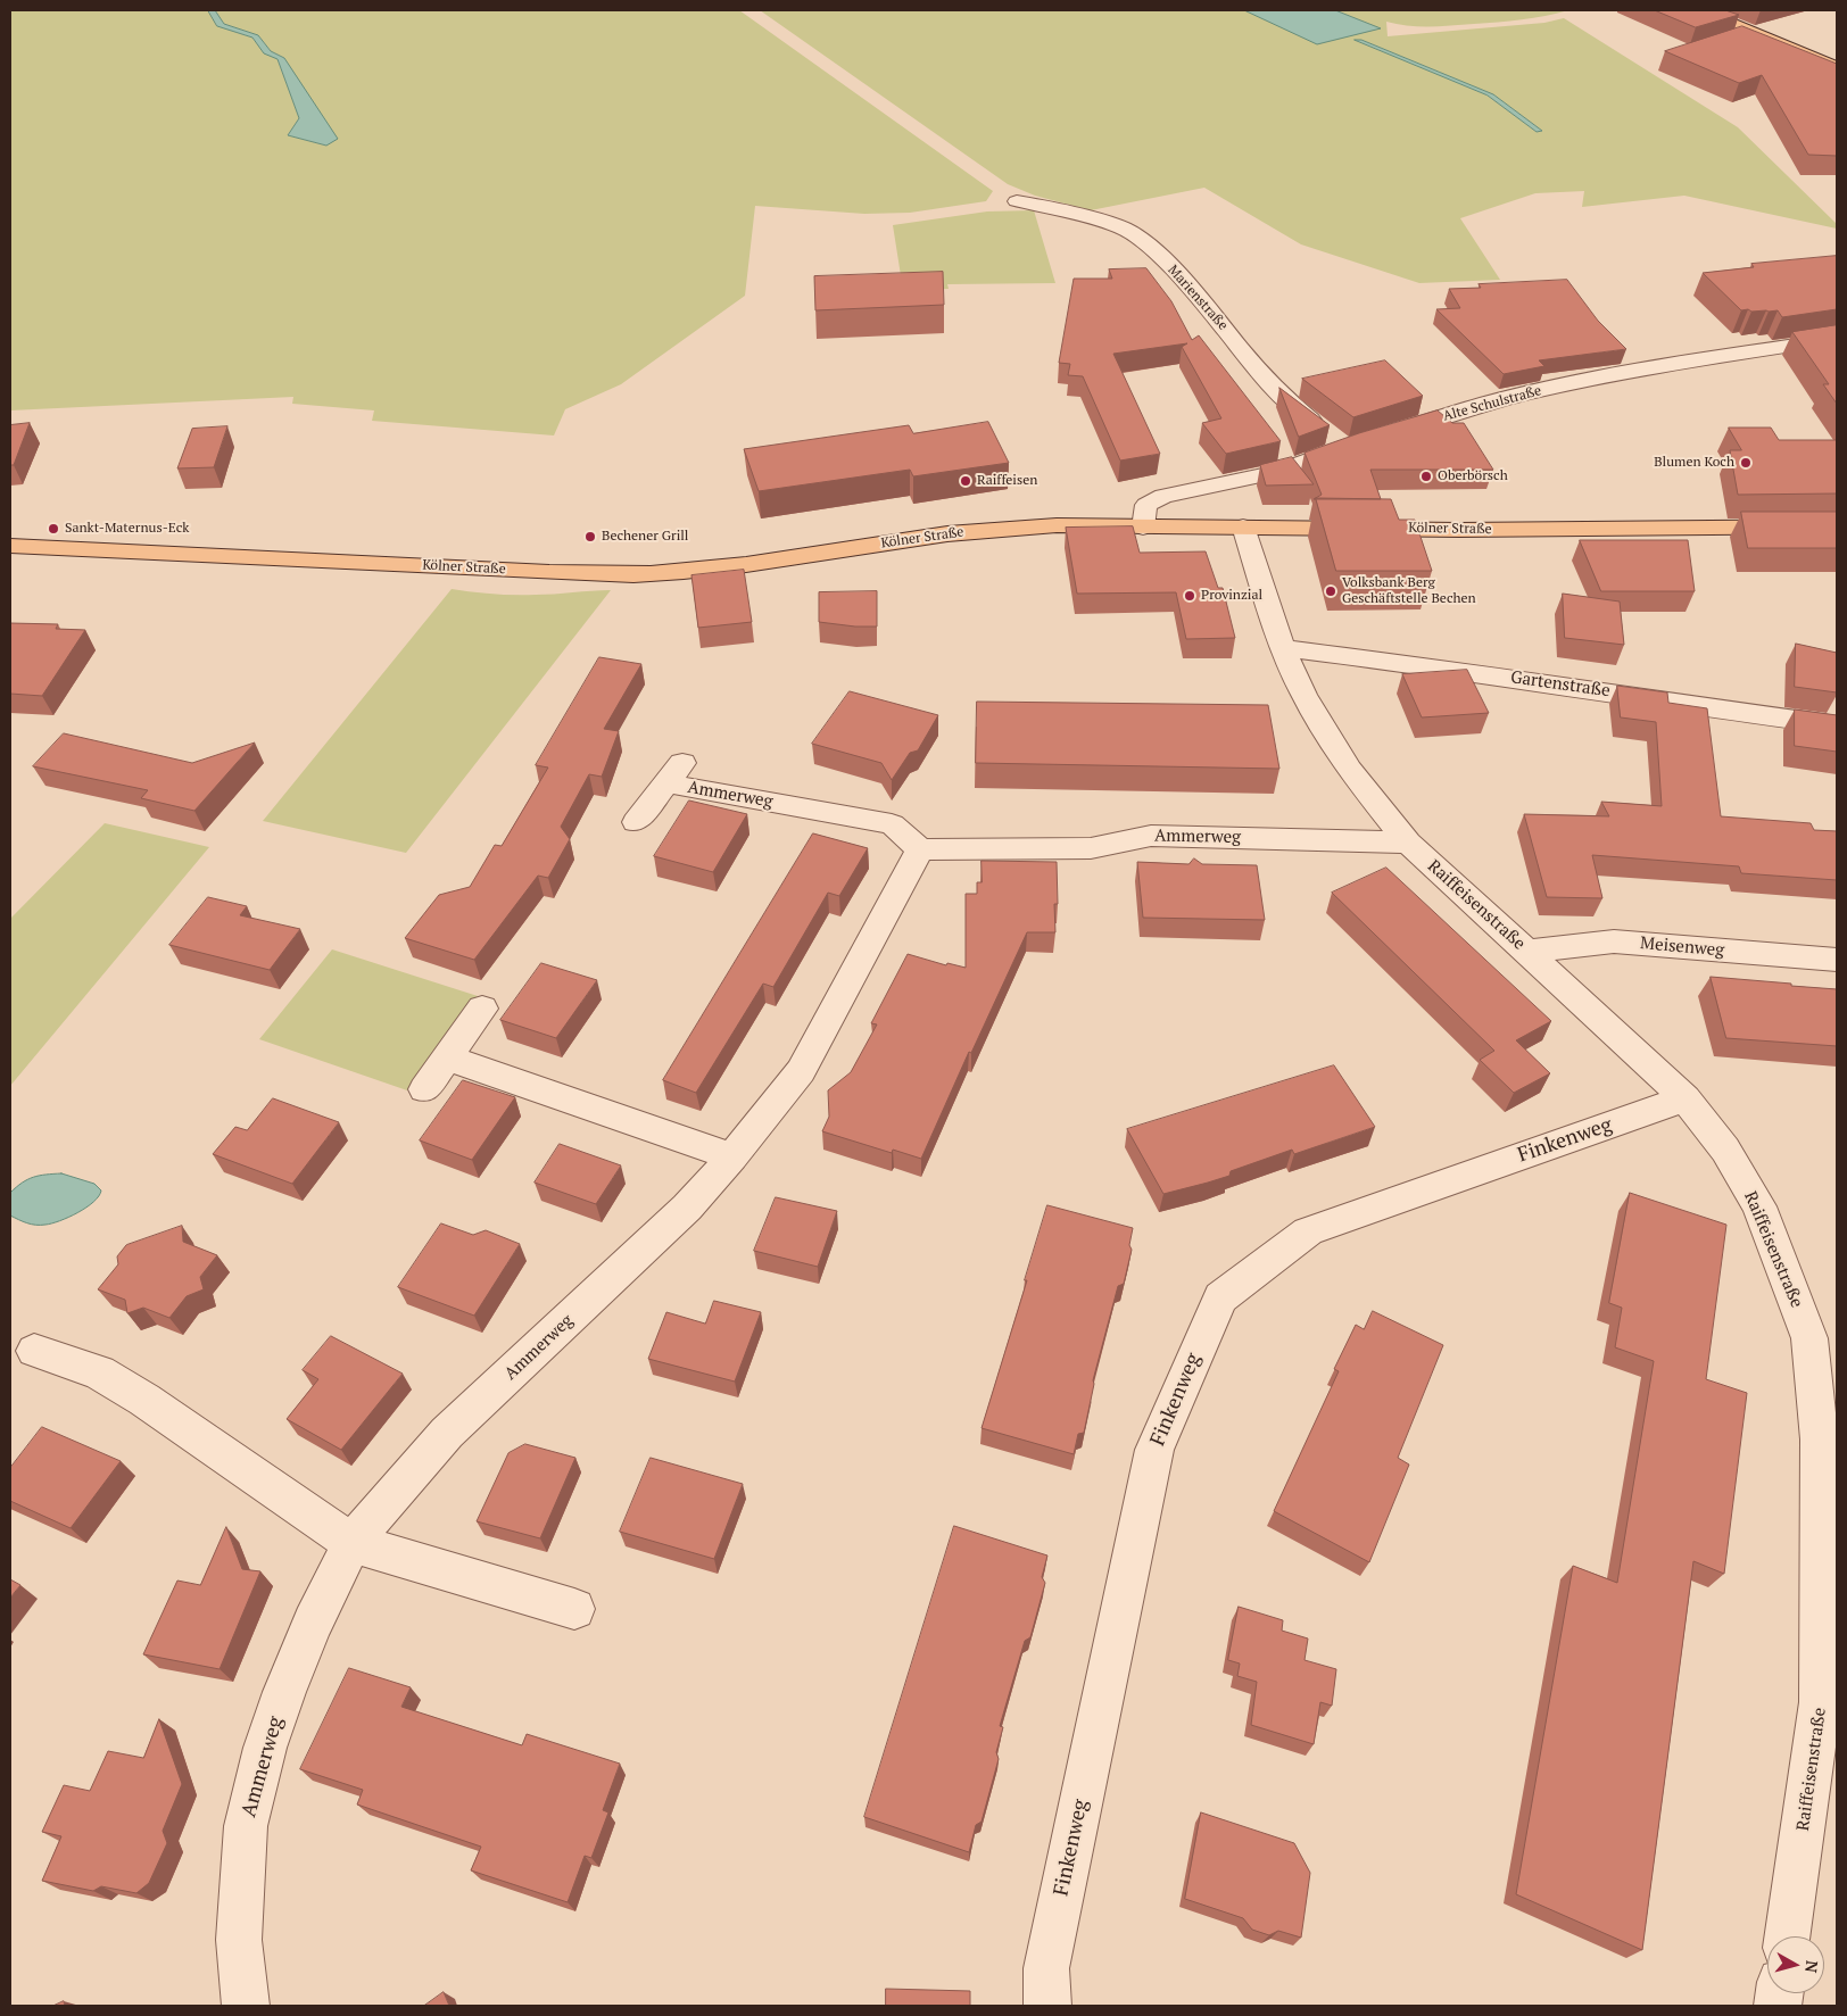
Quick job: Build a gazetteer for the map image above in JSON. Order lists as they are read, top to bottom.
{
  "streets": {
    "main road": ["Kölner Straße"],
    "street": [
      "Marienstraße",
      "Alte Schulstraße",
      "Gartenstraße",
      "Ammerweg",
      "Raiffeisenstraße",
      "Meisenweg",
      "Finkenweg"
    ]
  },
  "crossings": [
    ["Marienstraße", "Kölner Straße"],
    ["Kölner Straße", "Raiffeisenstraße"],
    ["Gartenstraße", "Raiffeisenstraße"],
    ["Ammerweg", "Raiffeisenstraße"],
    ["Raiffeisenstraße", "Meisenweg"],
    ["Raiffeisenstraße", "Finkenweg"]
  ],
  "places": [
    "Blumen Koch",
    "Oberbörsch",
    "Raiffeisen",
    "Sankt-Maternus-Eck",
    "Bechener Grill",
    "Volksbank Berg Geschäftstelle Bechen",
    "Provinzial"
  ],
  "north": "right"
}
